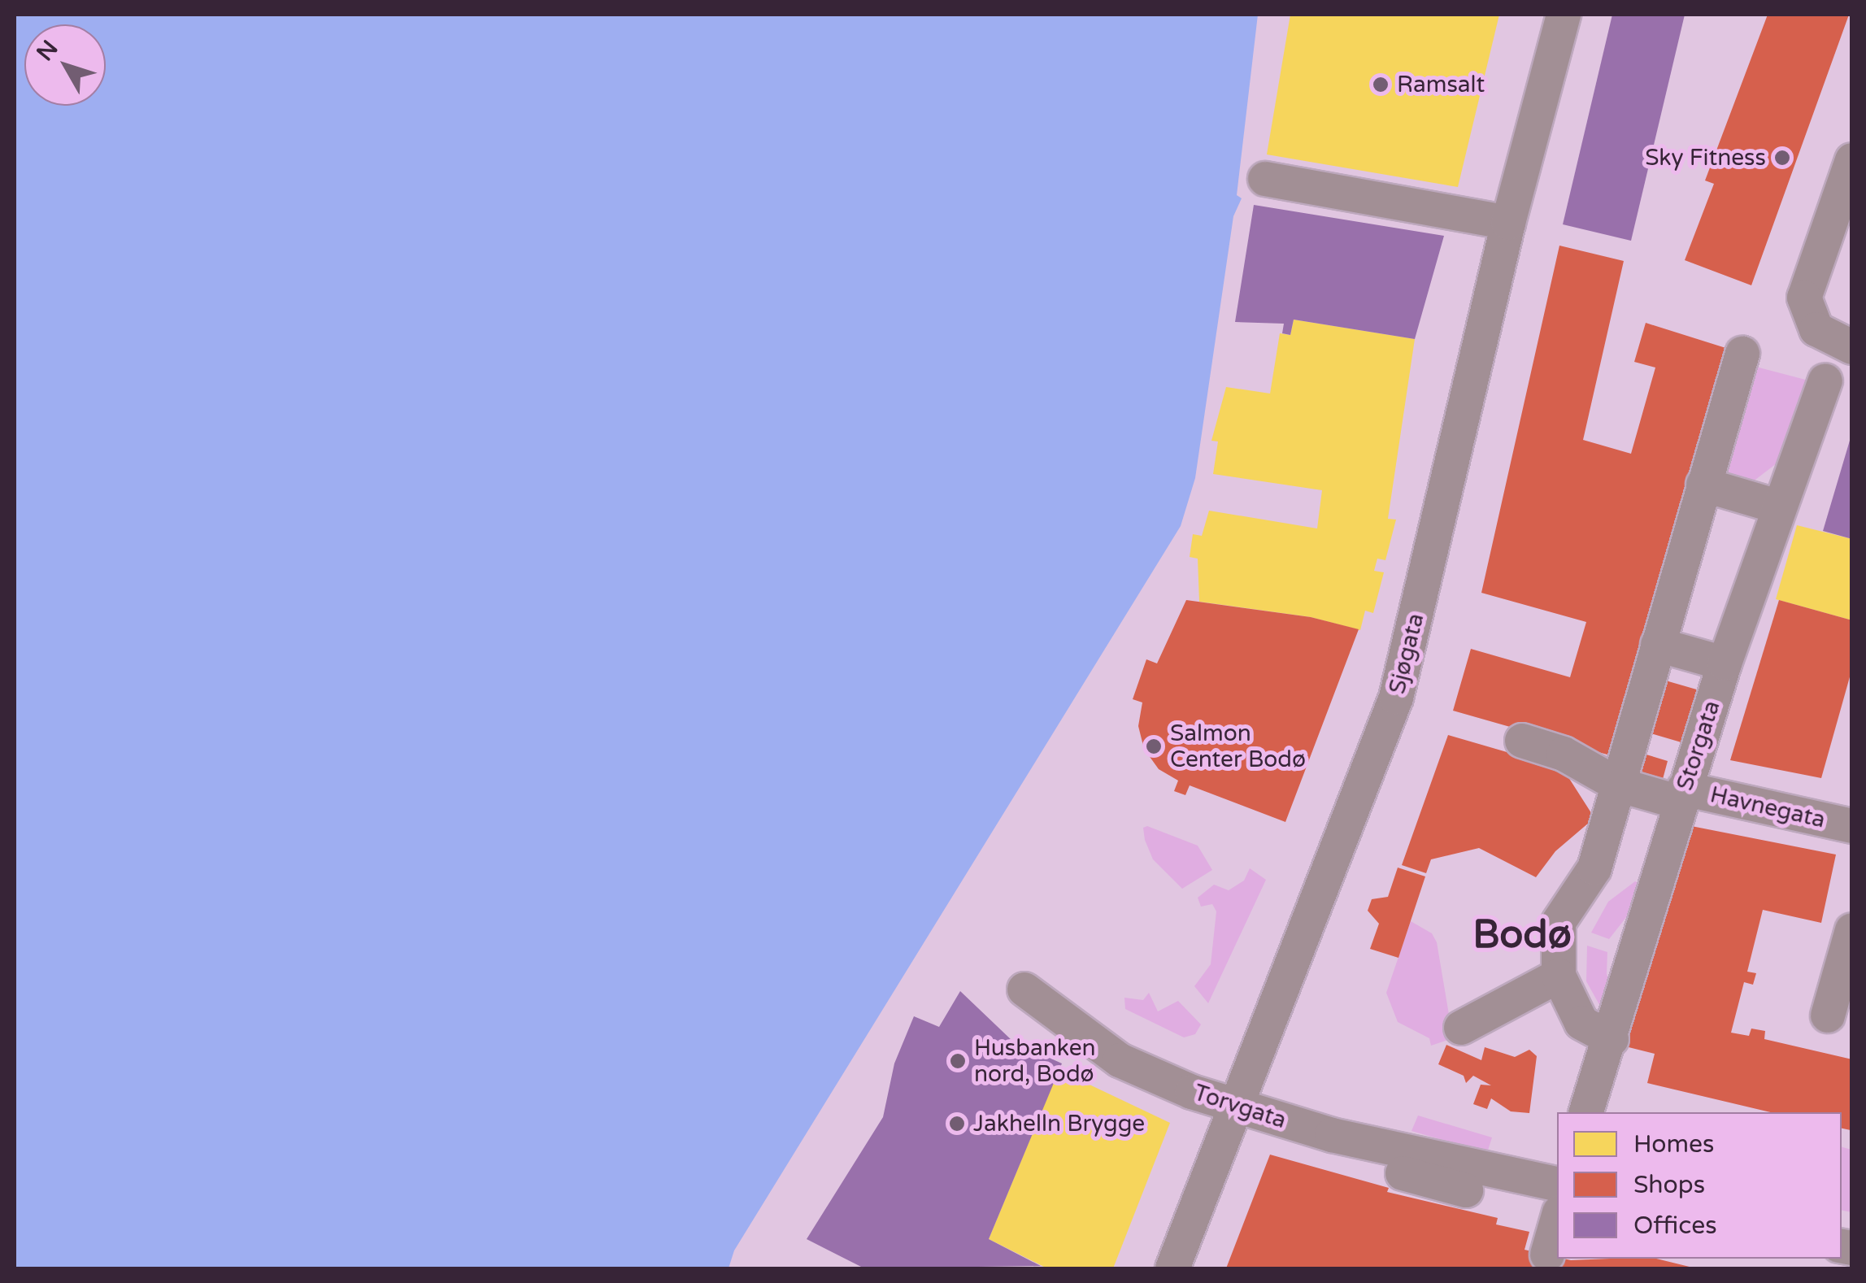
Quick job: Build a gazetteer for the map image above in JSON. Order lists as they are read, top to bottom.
{
  "streets": {
    "street": [
      "Sjøgata",
      "Storgata",
      "Havnegata",
      "Torvgata"
    ]
  },
  "crossings": [
    ["Sjøgata", "Torvgata"],
    ["Storgata", "Havnegata"]
  ],
  "districts": ["Bodø"],
  "places": [
    "Ramsalt",
    "Sky Fitness",
    "Salmon Center Bodø",
    "Husbanken nord, Bodø",
    "Jakhelln Brygge"
  ],
  "legend": ["Homes", "Shops", "Offices"],
  "north": "top left"
}
